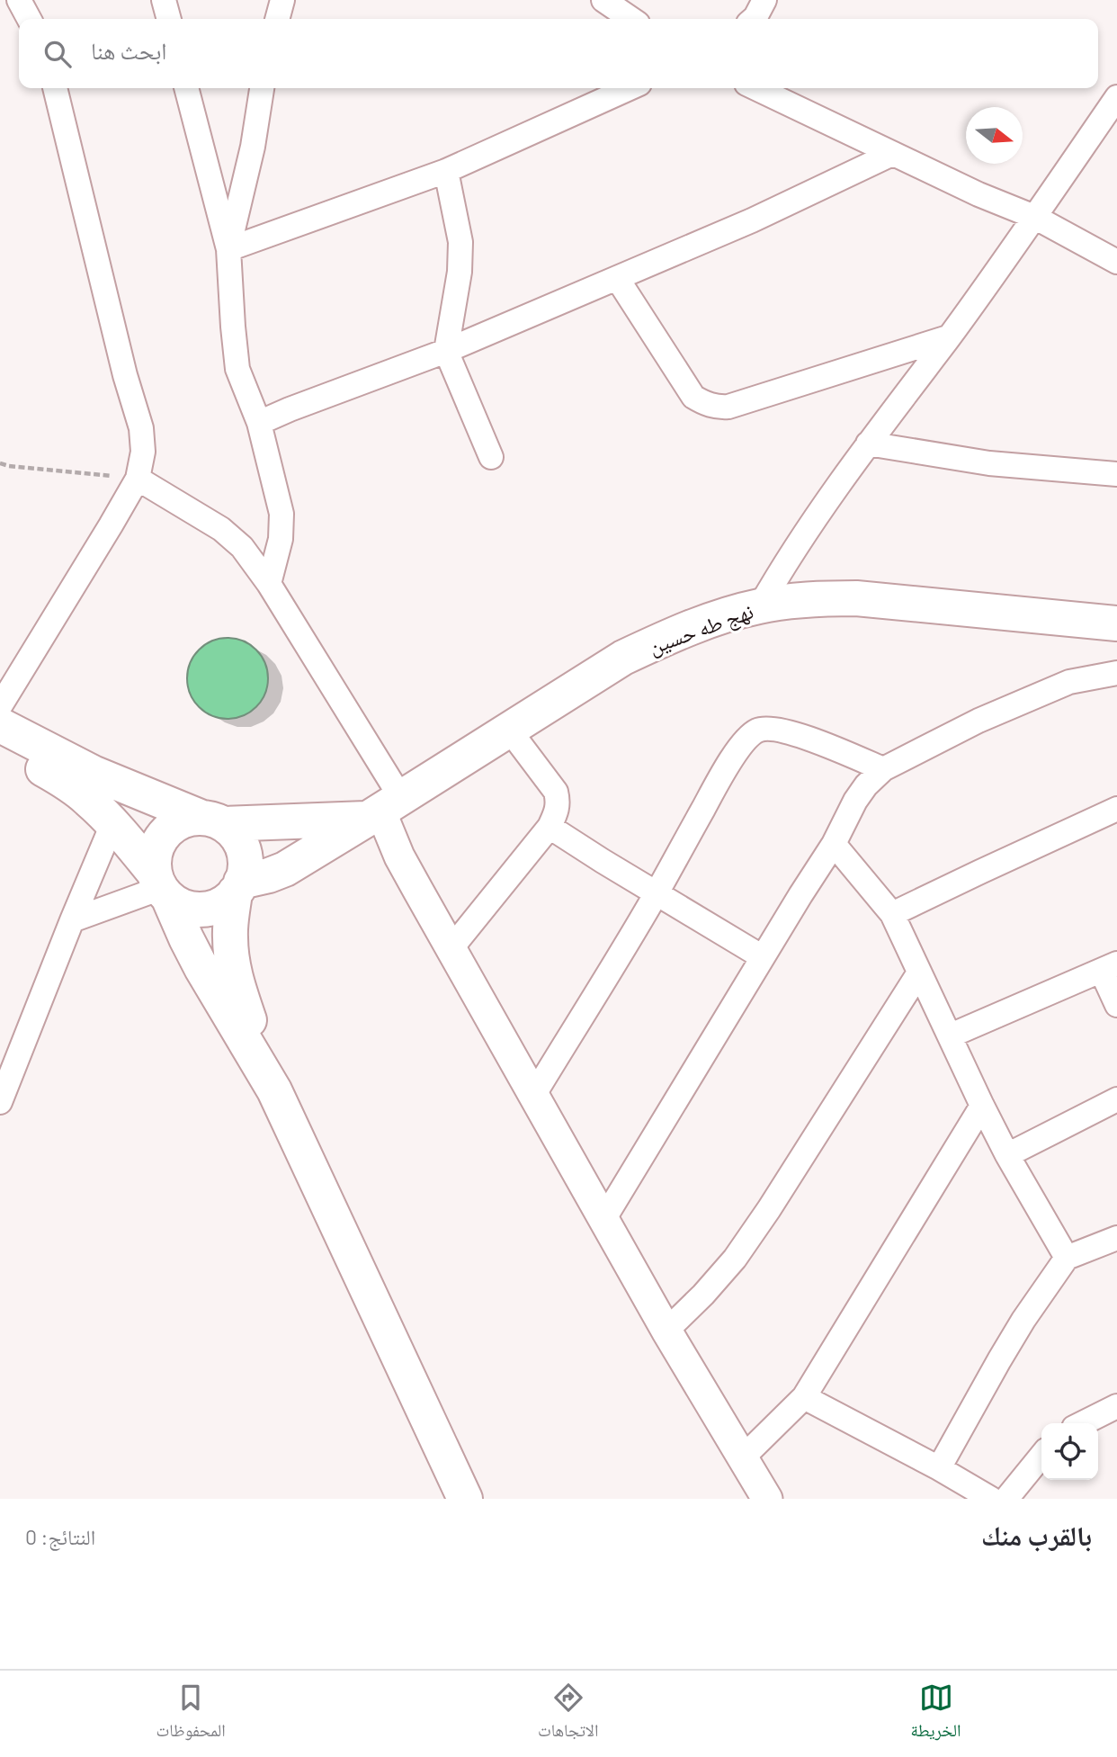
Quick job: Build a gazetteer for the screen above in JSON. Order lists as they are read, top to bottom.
{
  "streets": {
    "main road": ["نهج طه حسين"]
  },
  "north": "right",
  "page": {
    "search": "ابحث هنا",
    "heading": ["بالقرب منك", "النتائج: 0"],
    "nav": ["الخريطة", "الاتجاهات", "المحفوظات"]
  }
}
